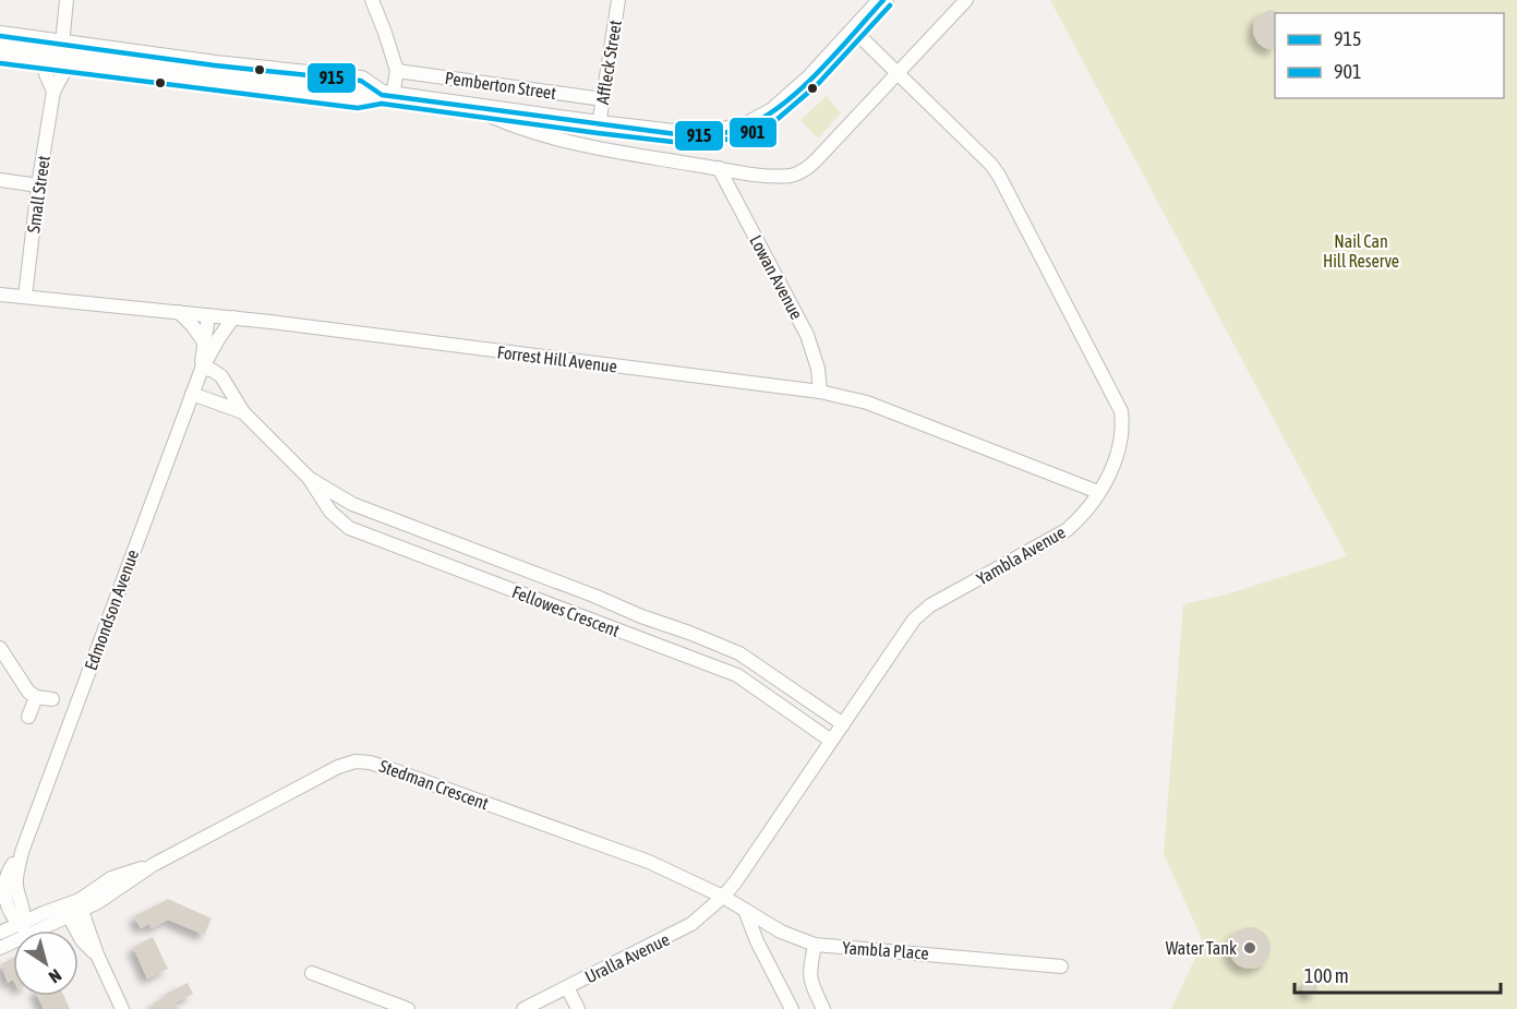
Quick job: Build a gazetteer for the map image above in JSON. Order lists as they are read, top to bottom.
{
  "streets": {
    "main road": ["Pemberton Street"],
    "street": [
      "Affleck Street",
      "Small Street",
      "Lowan Avenue",
      "Forrest Hill Avenue",
      "Yambla Avenue",
      "Edmondson Avenue",
      "Fellowes Crescent",
      "Stedman Crescent",
      "Yambla Place",
      "Uralla Avenue"
    ]
  },
  "crossings": [
    ["Affleck Street", "Pemberton Street"],
    ["Pemberton Street", "Small Street"],
    ["Pemberton Street", "Lowan Avenue"],
    ["Pemberton Street", "Yambla Avenue"],
    ["Small Street", "Forrest Hill Avenue"],
    ["Lowan Avenue", "Forrest Hill Avenue"],
    ["Forrest Hill Avenue", "Yambla Avenue"],
    ["Forrest Hill Avenue", "Edmondson Avenue"],
    ["Yambla Avenue", "Fellowes Crescent"],
    ["Yambla Avenue", "Stedman Crescent"],
    ["Yambla Avenue", "Yambla Place"],
    ["Yambla Avenue", "Uralla Avenue"],
    ["Edmondson Avenue", "Fellowes Crescent"],
    ["Edmondson Avenue", "Stedman Crescent"],
    ["Stedman Crescent", "Yambla Place"],
    ["Stedman Crescent", "Uralla Avenue"],
    ["Yambla Place", "Uralla Avenue"]
  ],
  "parks": ["Nail Can Hill Reserve"],
  "places": ["Water Tank"],
  "lines": ["transit line 915", "transit line 901"],
  "legend": ["915", "901"],
  "scale_bar": "100 m",
  "north": "bottom right"
}
